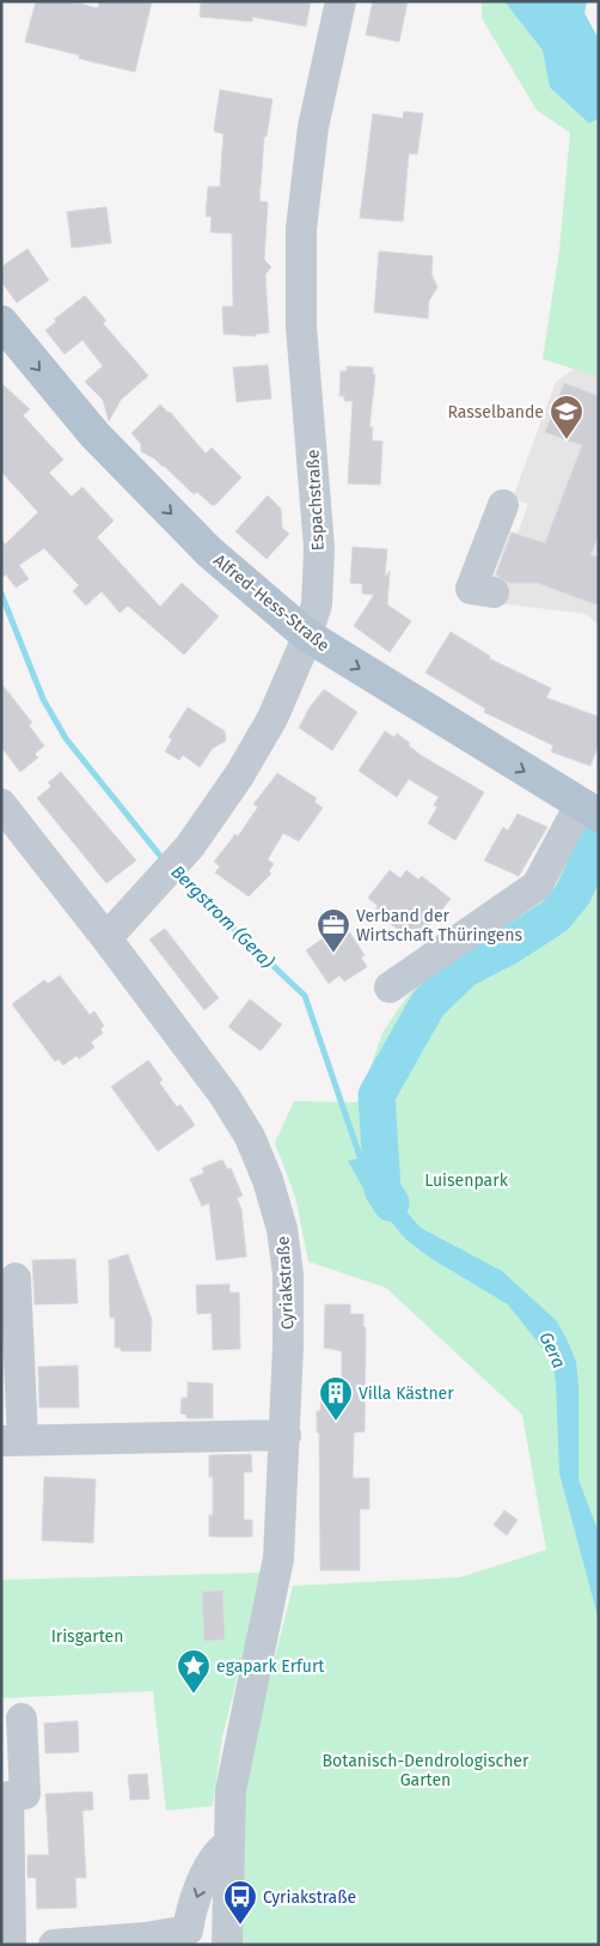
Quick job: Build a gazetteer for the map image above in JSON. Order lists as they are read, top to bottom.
{
  "streets": {
    "main road": ["Alfred-Hess-Straße"],
    "street": ["Espachstraße", "Cyriakstraße"]
  },
  "crossings": [
    ["Espachstraße", "Alfred-Hess-Straße"],
    ["Espachstraße", "Cyriakstraße"]
  ],
  "one_way": ["Alfred-Hess-Straße"],
  "water": ["Bergstrom (Gera)", "Gera"],
  "parks": ["Luisenpark", "Irisgarten", "Botanisch-Dendrologischer Garten"],
  "places": {
    "school or university": ["Rasselbande"],
    "office": ["Verband der Wirtschaft Thüringens"],
    "building": ["Villa Kästner"],
    "place": ["egapark Erfurt"],
    "bus stop": ["Cyriakstraße"]
  }
}
